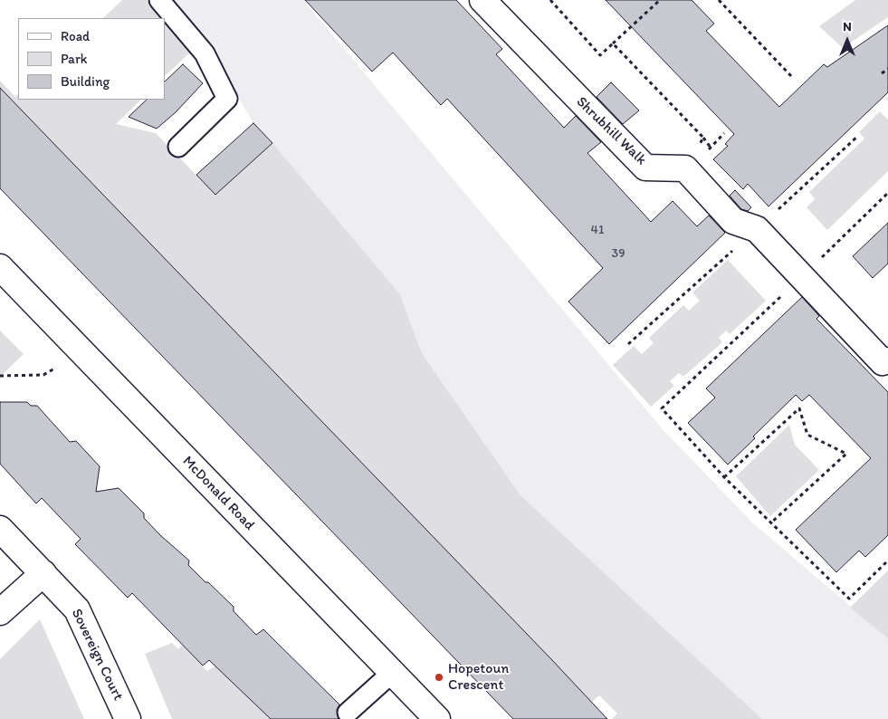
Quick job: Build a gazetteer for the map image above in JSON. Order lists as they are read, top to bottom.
{
  "streets": {
    "street": ["Shrubhill Walk", "McDonald Road", "Sovereign Court"]
  },
  "places": ["Hopetoun Crescent"],
  "house_numbers": ["41", "39"],
  "legend": ["Road", "Park", "Building"],
  "north": "top"
}
